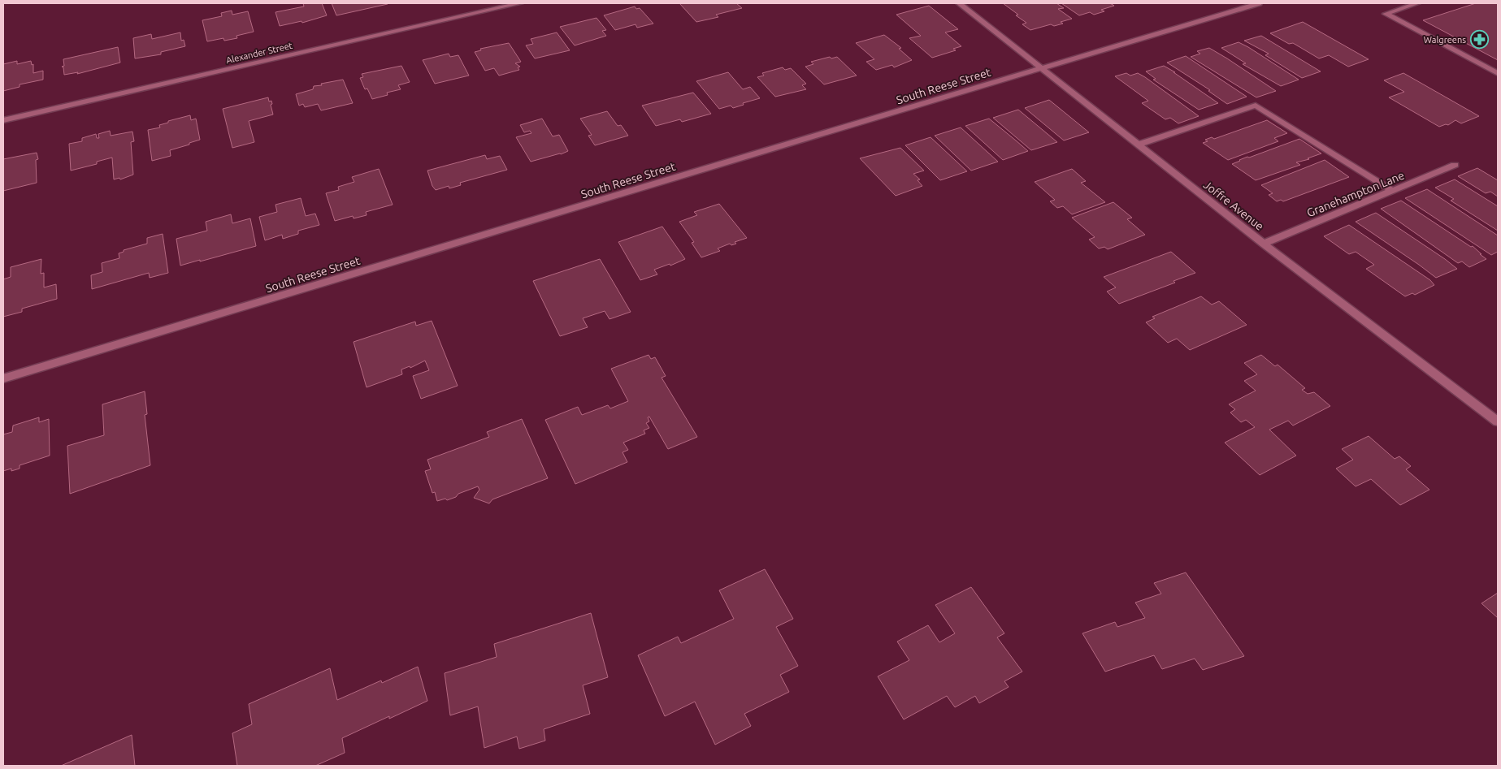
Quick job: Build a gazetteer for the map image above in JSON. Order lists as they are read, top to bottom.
{
  "streets": {
    "street": [
      "Alexander Street",
      "South Reese Street",
      "Granehampton Lane",
      "Joffre Avenue"
    ]
  },
  "crossings": [
    ["South Reese Street", "Joffre Avenue"],
    ["Granehampton Lane", "Joffre Avenue"]
  ],
  "places": {
    "pharmacy": ["Walgreens"]
  }
}
